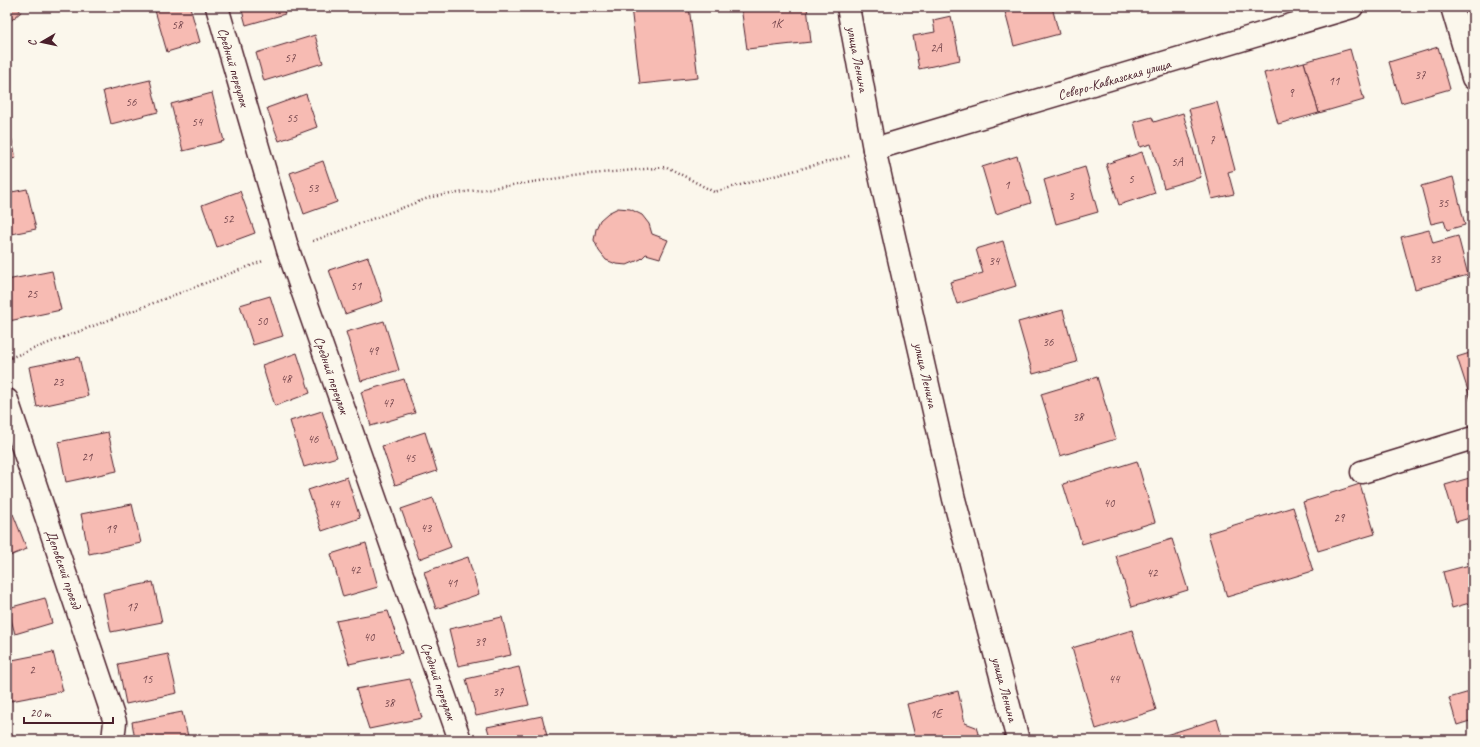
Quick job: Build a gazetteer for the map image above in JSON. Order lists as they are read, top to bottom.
{
  "streets": {
    "street": [
      "улица Ленина",
      "Средний переулок",
      "Северо-Кавказская улица",
      "Деповский проезд"
    ]
  },
  "crossings": [
    ["улица Ленина", "Северо-Кавказская улица"]
  ],
  "house_numbers": [
    "1К",
    "58",
    "2А",
    "57",
    "37",
    "11",
    "9",
    "56",
    "55",
    "54",
    "7",
    "5А",
    "5",
    "1",
    "53",
    "3",
    "35",
    "52",
    "33",
    "34",
    "51",
    "25",
    "50",
    "36",
    "49",
    "48",
    "23",
    "47",
    "38",
    "46",
    "21",
    "45",
    "40",
    "44",
    "29",
    "43",
    "19",
    "42",
    "42",
    "41",
    "17",
    "40",
    "39",
    "2",
    "15",
    "44",
    "37",
    "38",
    "1Е"
  ],
  "scale_bar": "20 m",
  "north": "left"
}
